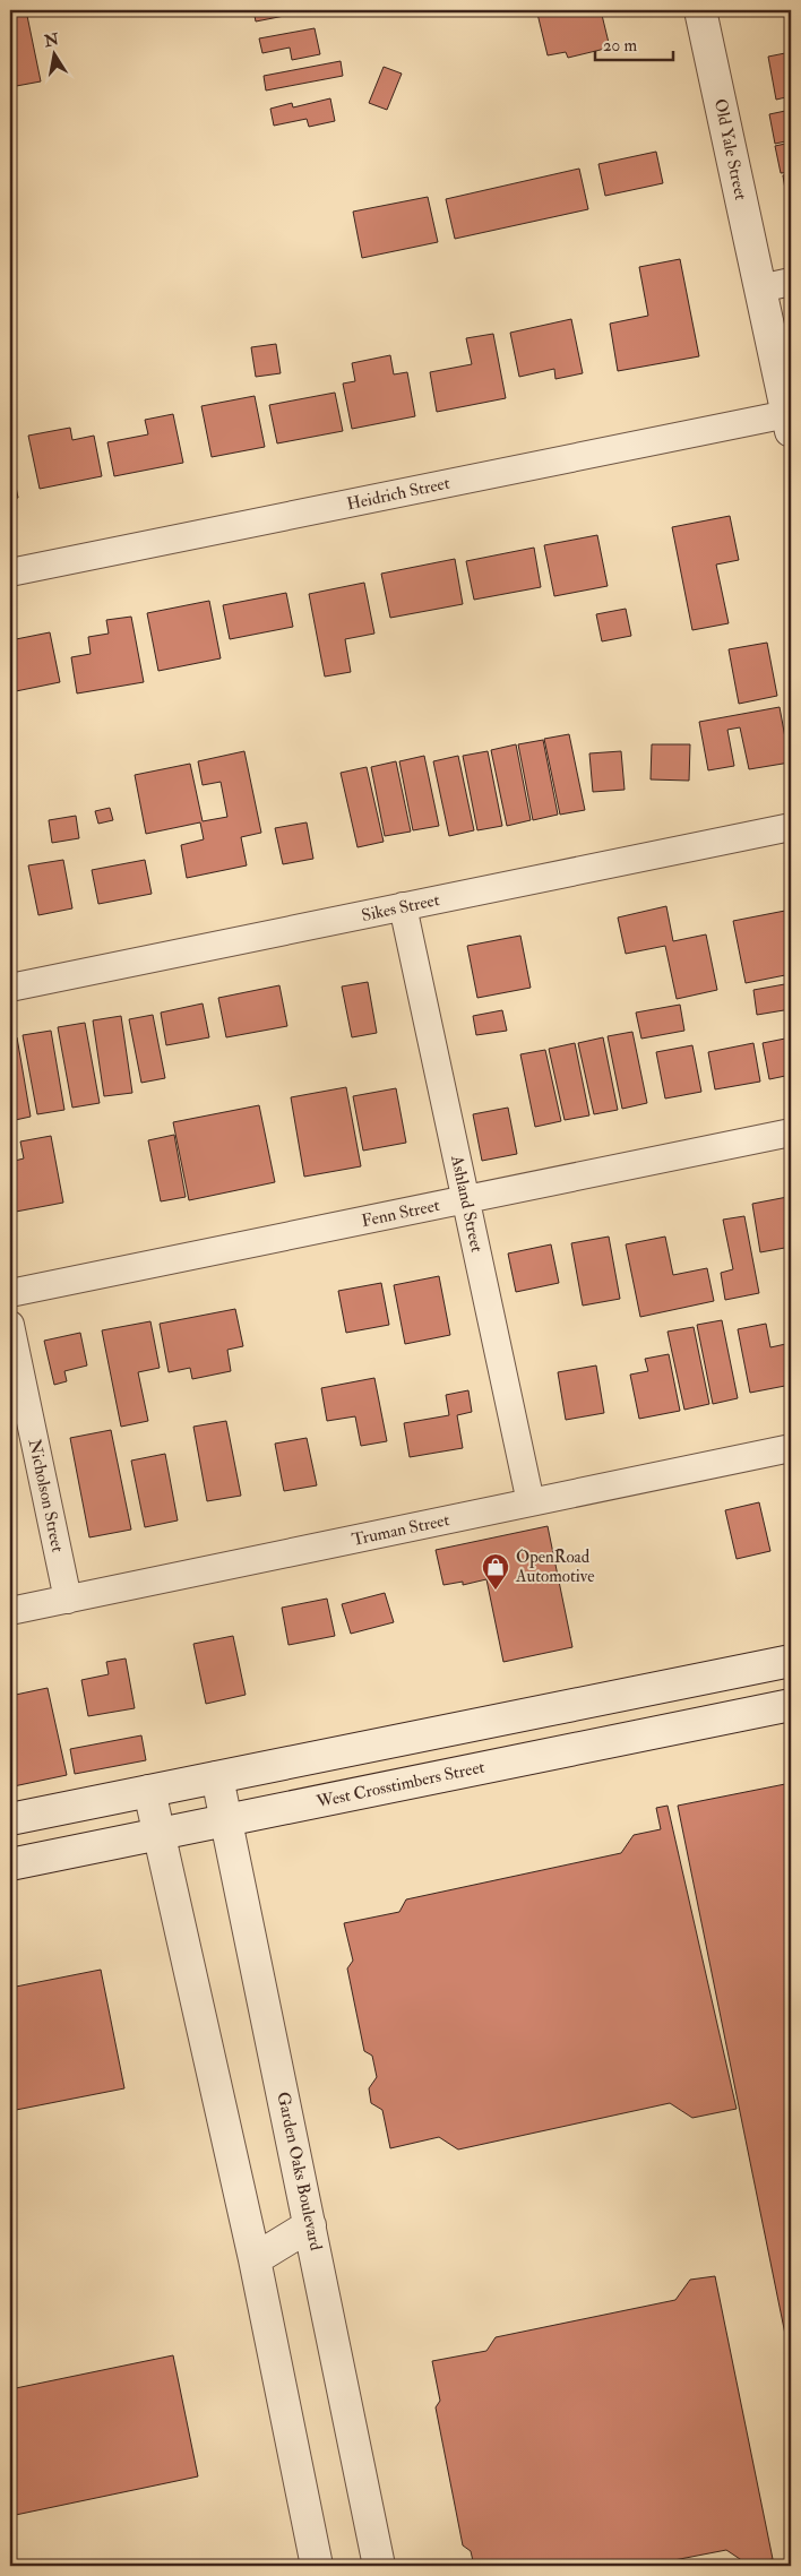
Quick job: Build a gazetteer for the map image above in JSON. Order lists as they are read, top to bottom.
{
  "streets": {
    "street": [
      "Old Yale Street",
      "Heidrich Street",
      "Sikes Street",
      "Ashland Street",
      "Fenn Street",
      "Nicholson Street",
      "Truman Street",
      "West Crosstimbers Street",
      "Garden Oaks Boulevard"
    ]
  },
  "crossings": [
    ["Old Yale Street", "Heidrich Street"],
    ["Sikes Street", "Ashland Street"],
    ["Ashland Street", "Fenn Street"],
    ["Ashland Street", "Truman Street"],
    ["Nicholson Street", "Truman Street"],
    ["West Crosstimbers Street", "Garden Oaks Boulevard"]
  ],
  "places": {
    "shop": ["OpenRoad Automotive"]
  },
  "scale_bar": "20 m",
  "north": "top"
}
